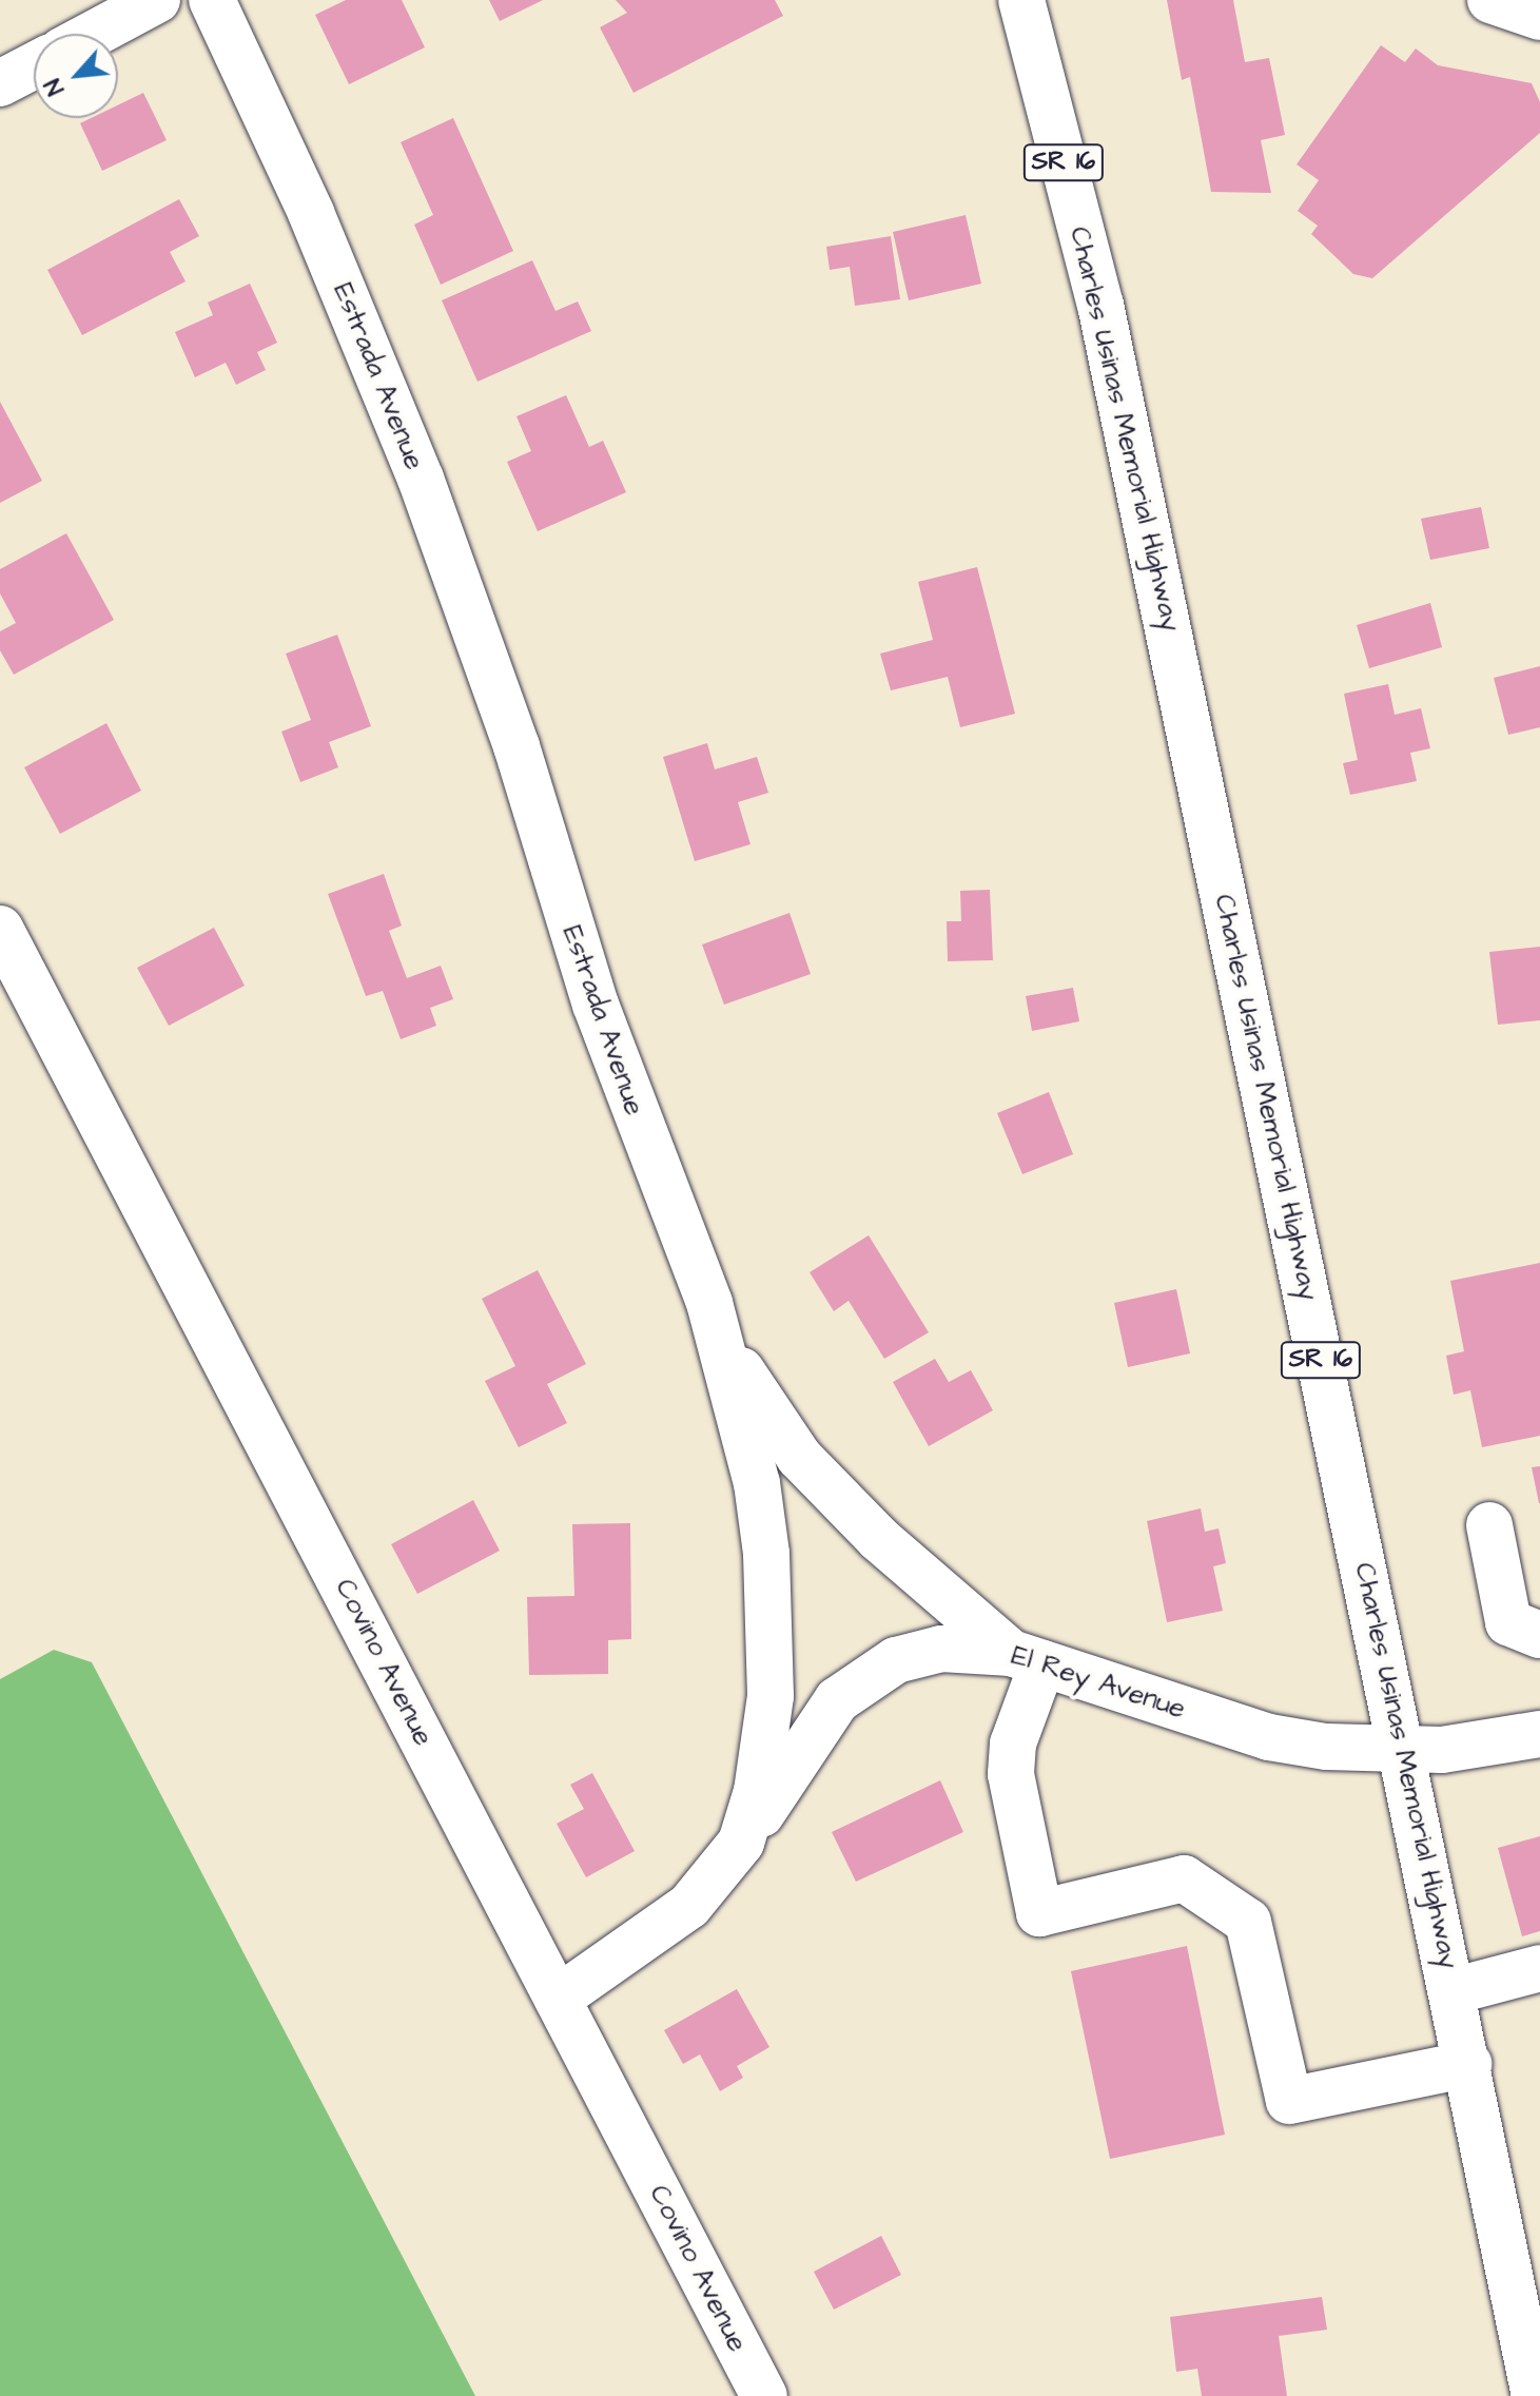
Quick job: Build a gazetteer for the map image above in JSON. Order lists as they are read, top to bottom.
{
  "streets": {
    "main road": [
      "SR 16",
      "Estrada Avenue",
      "Charles Usinas Memorial Highway",
      "Covino Avenue",
      "El Rey Avenue"
    ]
  },
  "crossings": [
    ["Estrada Avenue", "Covino Avenue"],
    ["Estrada Avenue", "El Rey Avenue"],
    ["Charles Usinas Memorial Highway", "El Rey Avenue"]
  ],
  "north": "bottom left"
}
